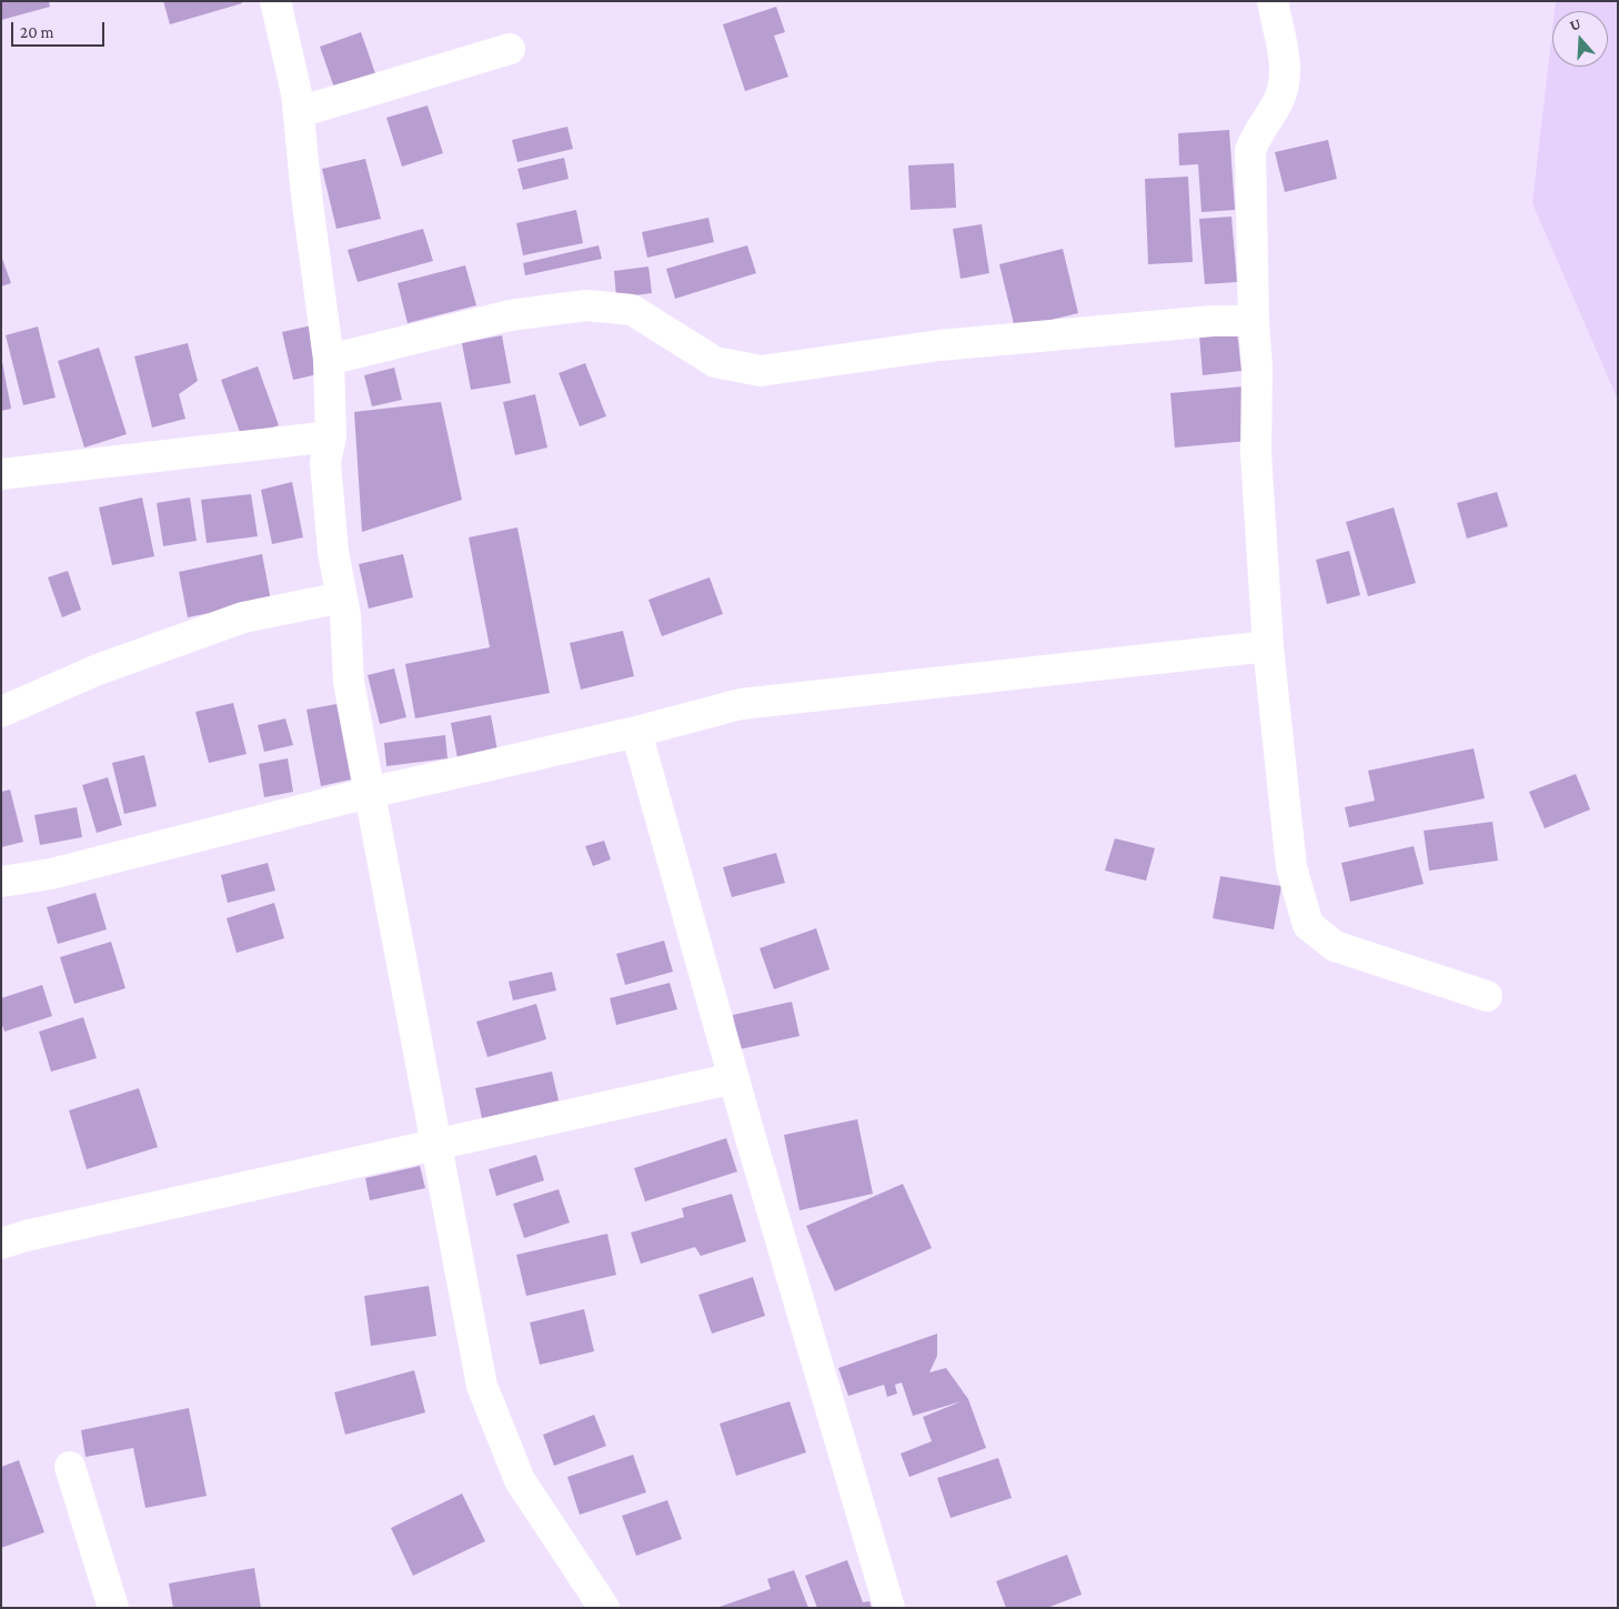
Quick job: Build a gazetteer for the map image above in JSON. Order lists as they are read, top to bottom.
{
  "scale_bar": "20 m",
  "north": "top"
}
